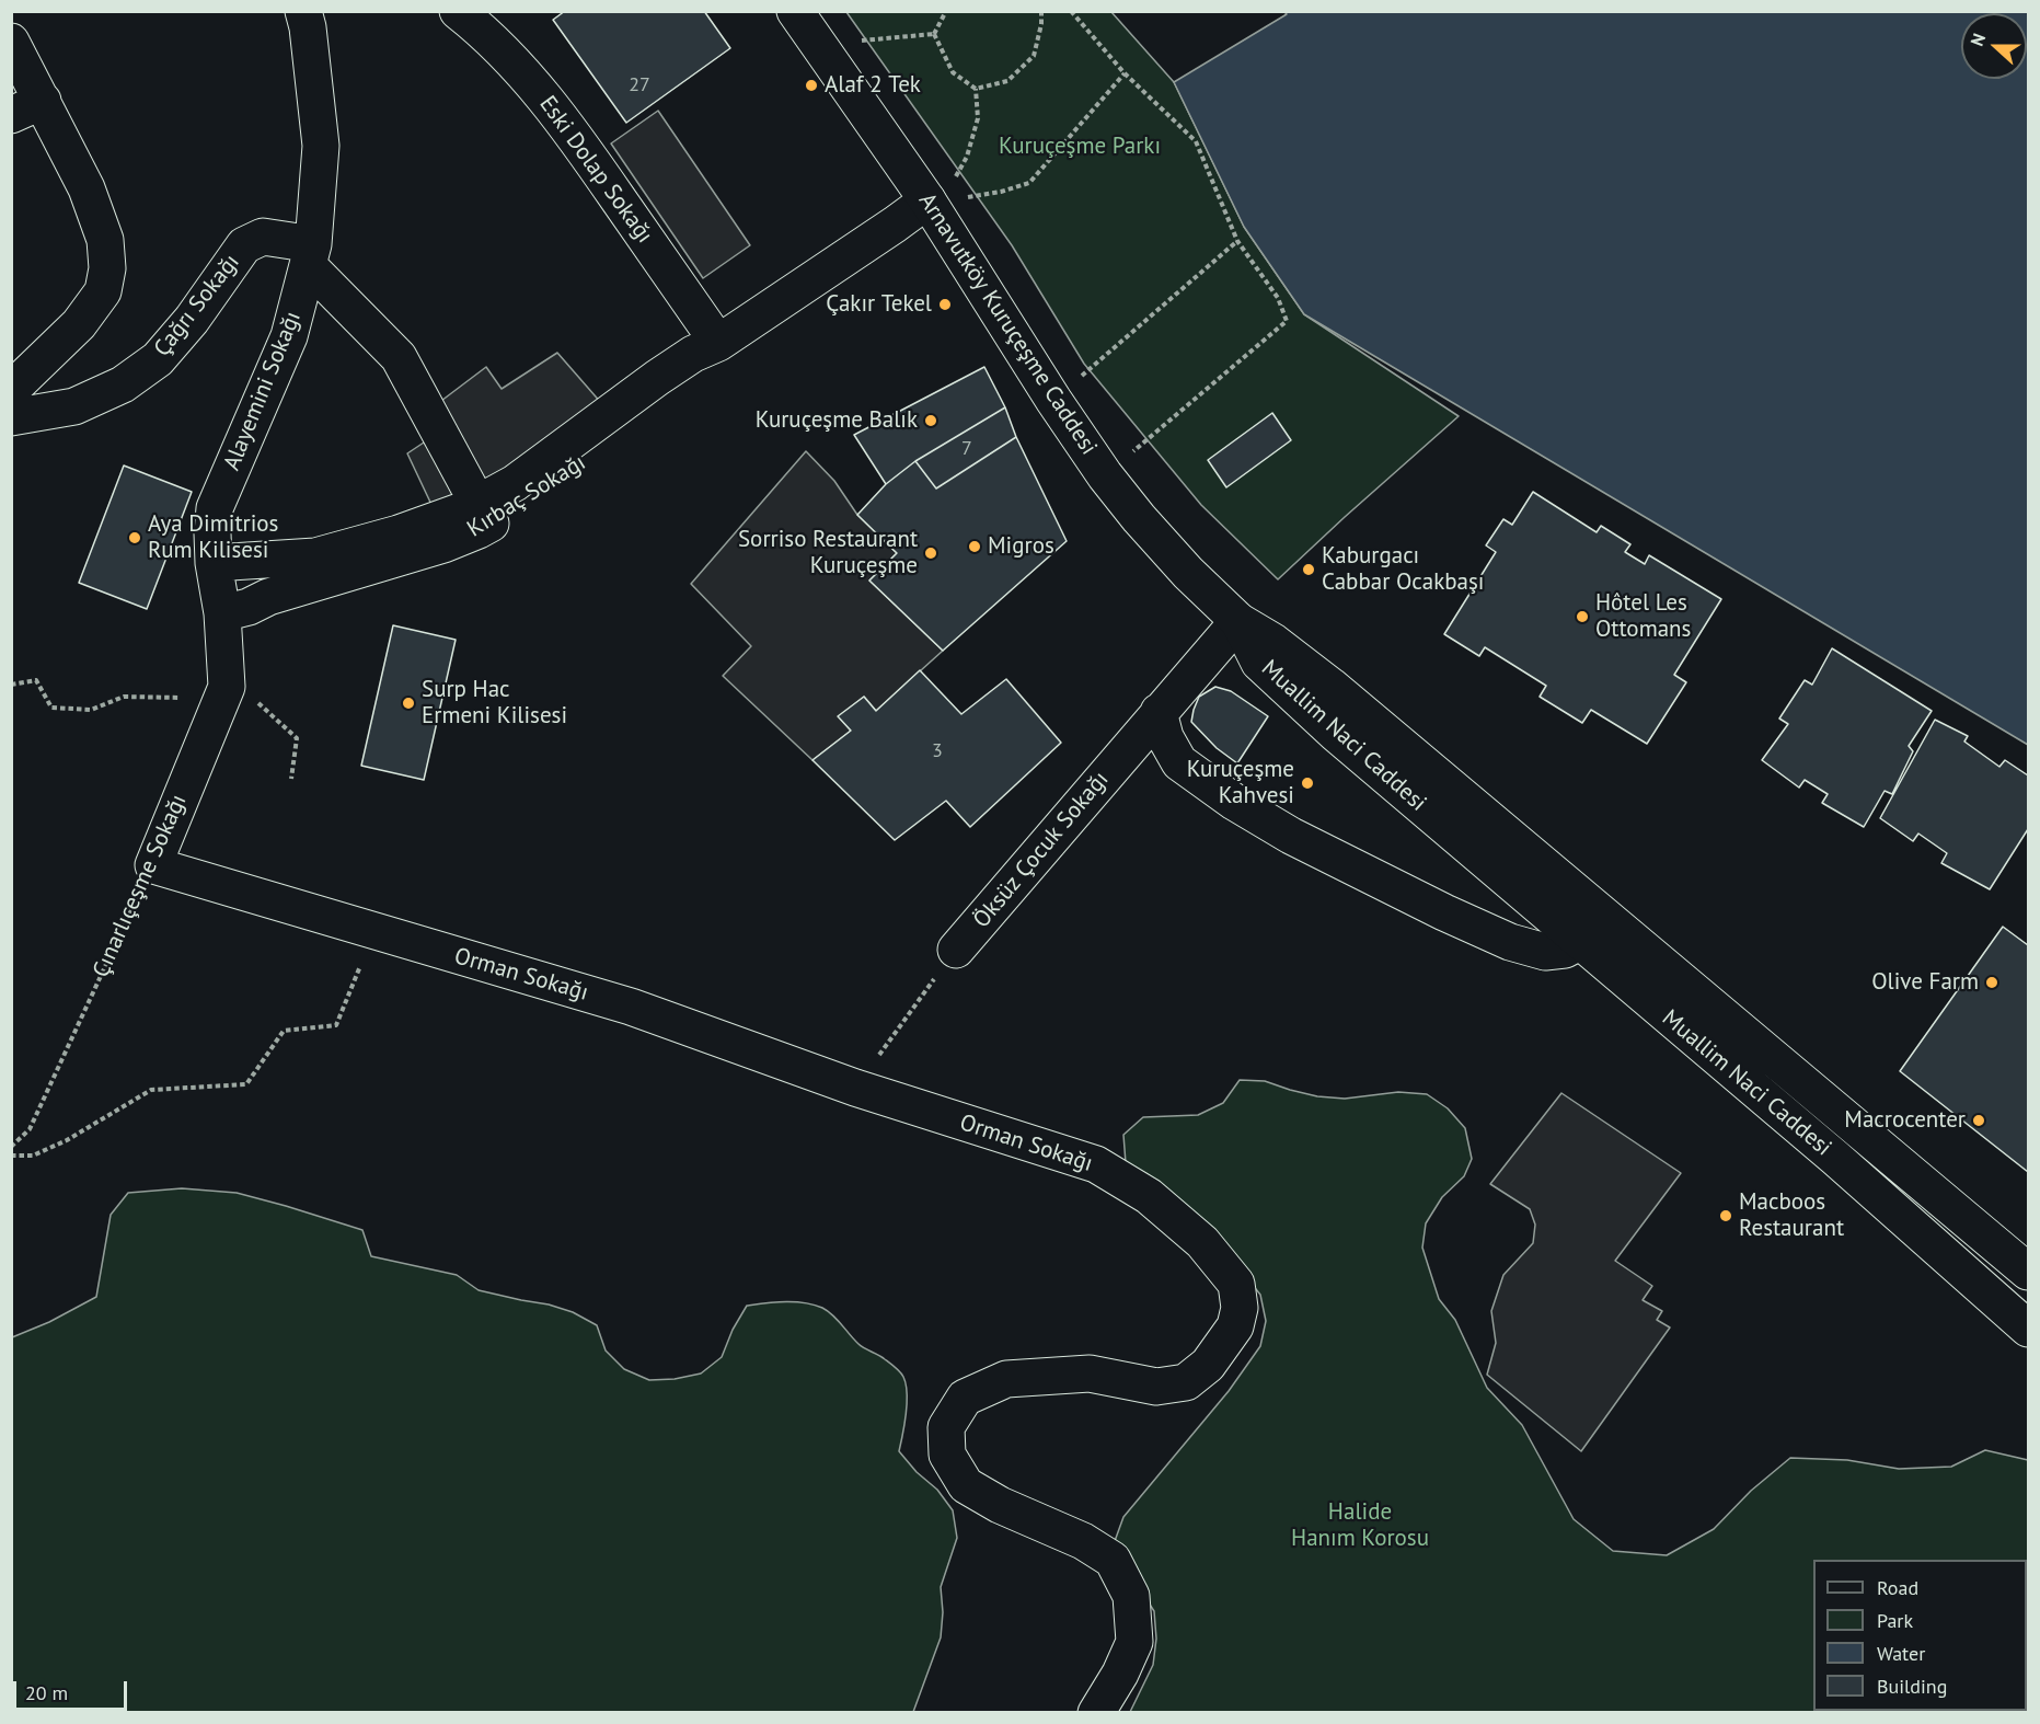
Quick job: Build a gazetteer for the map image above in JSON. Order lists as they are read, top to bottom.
{
  "streets": {
    "street": [
      "Eski Dolap Sokağı",
      "Çağrı Sokağı",
      "Arnavutköy Kuruçeşme Caddesi",
      "Alayemini Sokağı",
      "Kırbaç Sokağı",
      "Muallim Naci Caddesi",
      "Öksüz Çocuk Sokağı",
      "Çınarlıçeşme Sokağı",
      "Orman Sokağı"
    ]
  },
  "crossings": [
    ["Eski Dolap Sokağı", "Kırbaç Sokağı"],
    ["Çağrı Sokağı", "Alayemini Sokağı"],
    ["Arnavutköy Kuruçeşme Caddesi", "Muallim Naci Caddesi"],
    ["Arnavutköy Kuruçeşme Caddesi", "Öksüz Çocuk Sokağı"],
    ["Alayemini Sokağı", "Kırbaç Sokağı"],
    ["Alayemini Sokağı", "Çınarlıçeşme Sokağı"],
    ["Kırbaç Sokağı", "Çınarlıçeşme Sokağı"],
    ["Muallim Naci Caddesi", "Öksüz Çocuk Sokağı"],
    ["Öksüz Çocuk Sokağı", "Orman Sokağı"],
    ["Çınarlıçeşme Sokağı", "Orman Sokağı"]
  ],
  "parks": ["Kuruçeşme Parkı", "Halide Hanım Korosu"],
  "places": [
    "Alaf 2 Tek",
    "Çakır Tekel",
    "Kuruçeşme Balık",
    "Aya Dimitrios Rum Kilisesi",
    "Migros",
    "Sorriso Restaurant Kuruçeşme",
    "Kaburgacı Cabbar Ocakbaşı",
    "Hôtel Les Ottomans",
    "Surp Hac Ermeni Kilisesi",
    "Kuruçeşme Kahvesi",
    "Olive Farm",
    "Macrocenter",
    "Macboos Restaurant"
  ],
  "house_numbers": ["27", "7", "3"],
  "legend": [
    "Road",
    "Park",
    "Water",
    "Building"
  ],
  "scale_bar": "20 m",
  "north": "left"
}
